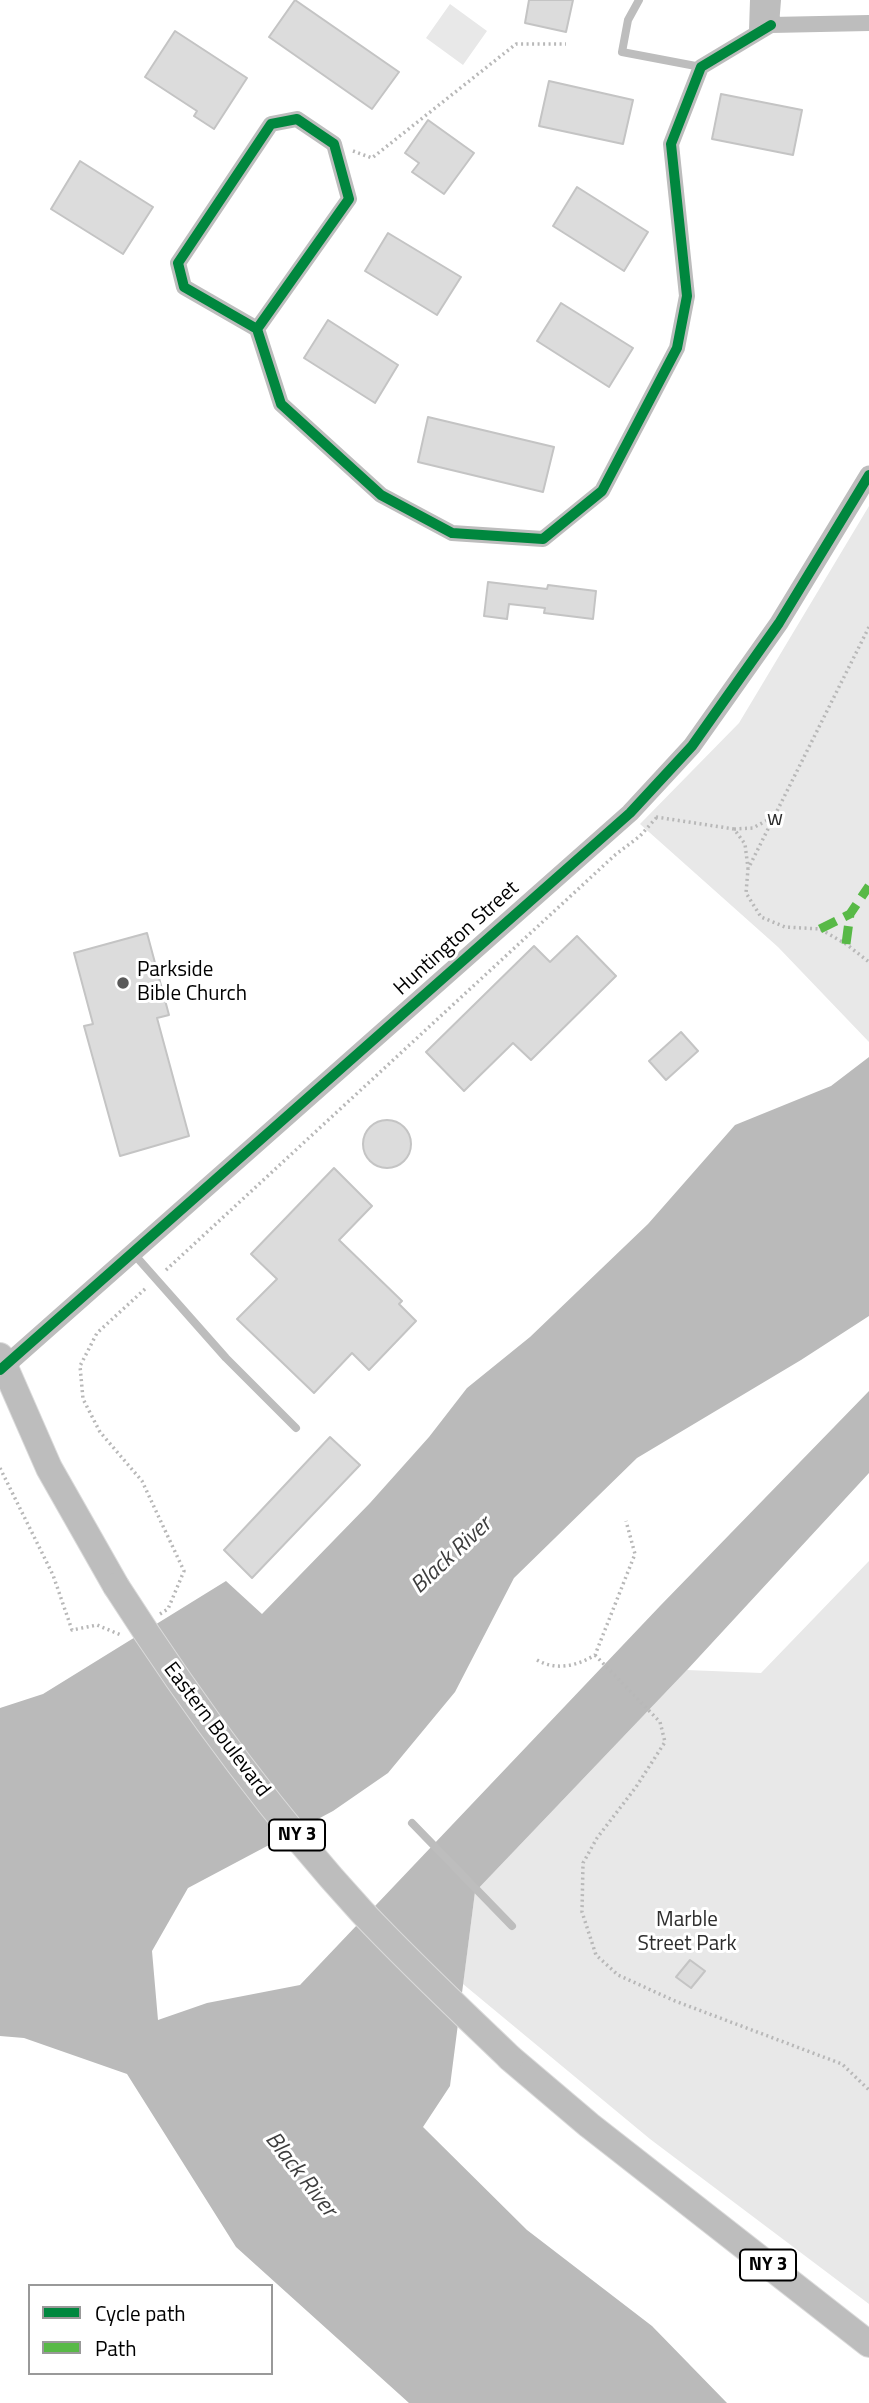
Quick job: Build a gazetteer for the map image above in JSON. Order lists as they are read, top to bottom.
{
  "streets": {
    "main road": ["Eastern Boulevard", "NY 3"],
    "street": ["Huntington Street"]
  },
  "crossings": [
    ["Huntington Street", "Eastern Boulevard"]
  ],
  "water": ["Black River"],
  "parks": ["w", "Marble Street Park"],
  "places": ["Parkside Bible Church"],
  "legend": ["Cycle path", "Path"]
}
